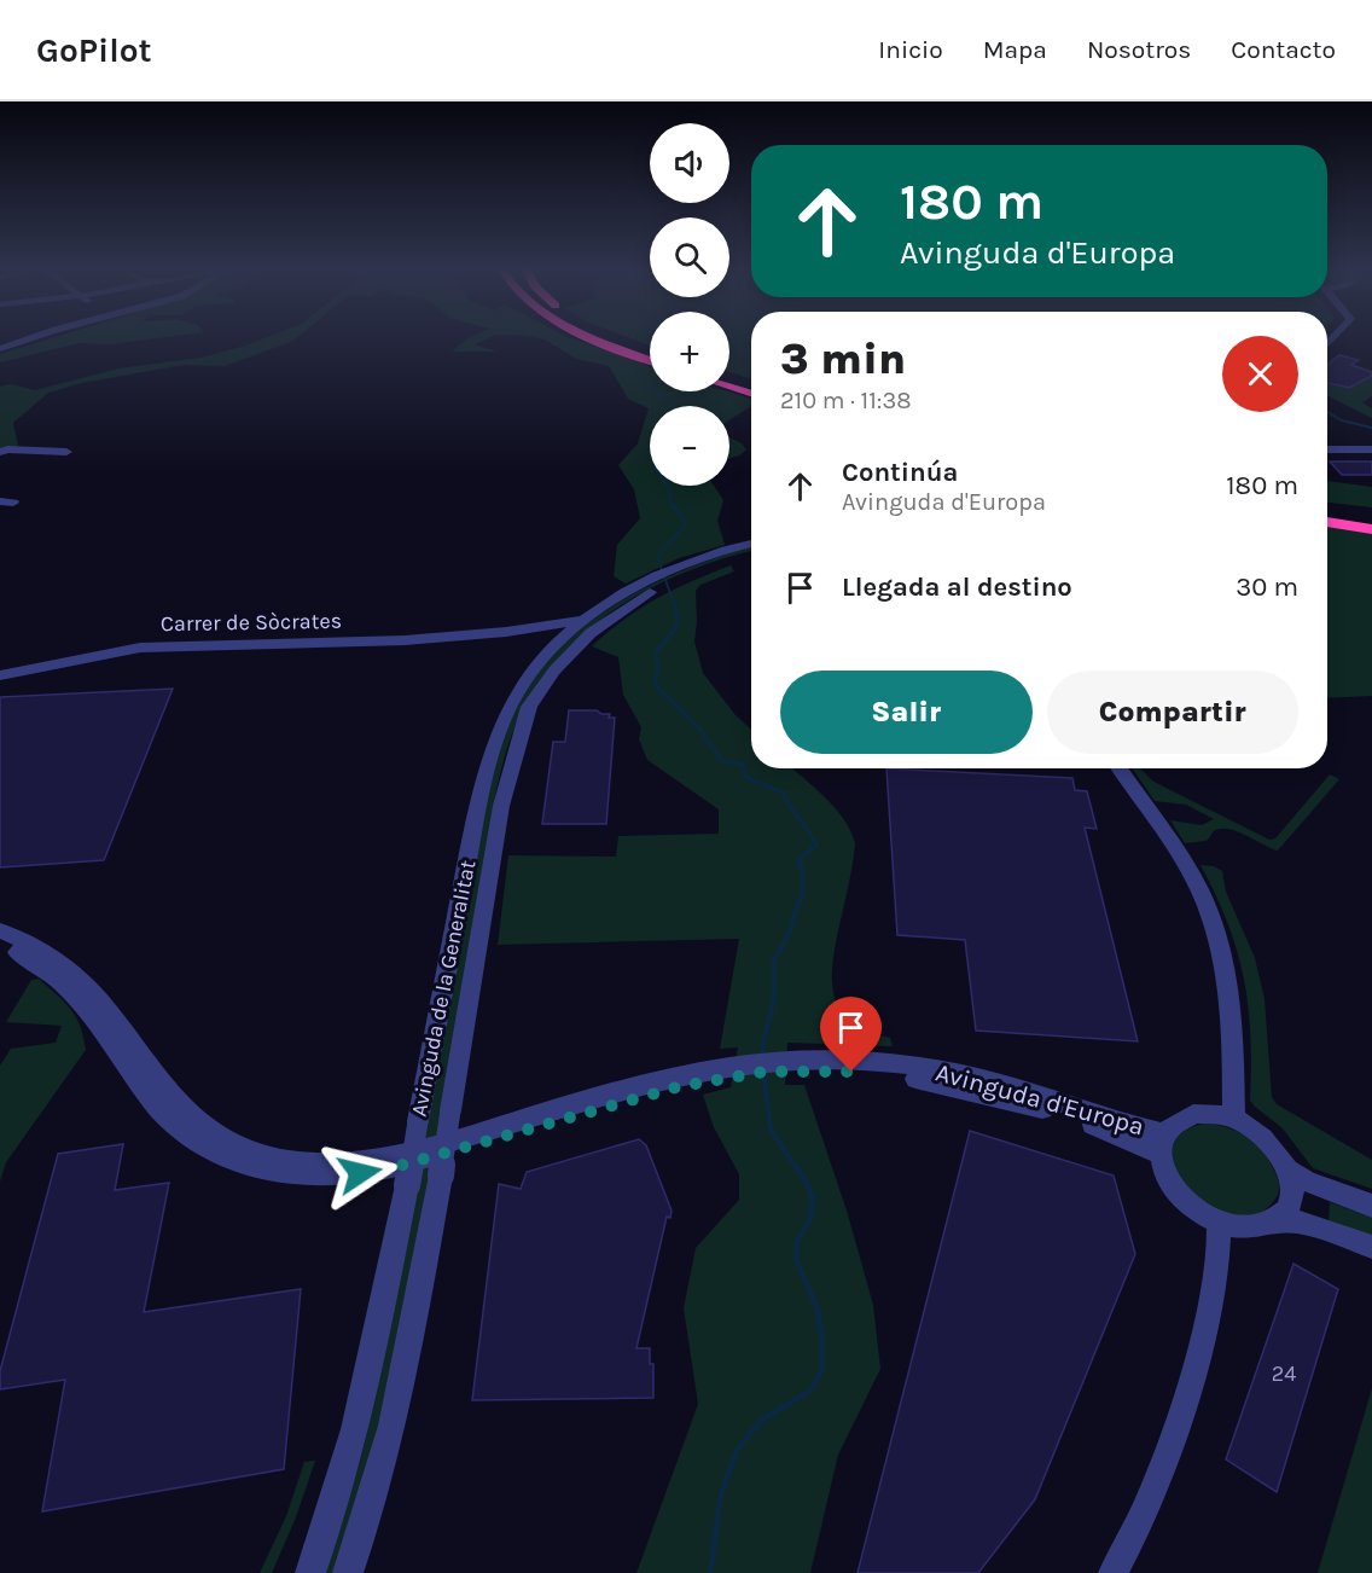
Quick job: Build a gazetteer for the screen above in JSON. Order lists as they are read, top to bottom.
{
  "streets": {
    "street": ["Carrer de Sòcrates", "Avinguda de la Generalitat", "Avinguda d'Europa"]
  },
  "crossings": [
    ["Carrer de Sòcrates", "Avinguda de la Generalitat"]
  ],
  "house_numbers": ["24"],
  "page": {
    "header": "GoPilot",
    "nav": [
      "Inicio",
      "Mapa",
      "Nosotros",
      "Contacto"
    ],
    "map_buttons": ["+", "−"],
    "turn": ["180 m", "Avinguda d'Europa"],
    "heading": ["3 min", "210 m · 11:38"],
    "list": [
      {
        "name": "Continúa",
        "note": "Avinguda d'Europa",
        "value": "180 m"
      },
      {
        "name": "Llegada al destino",
        "value": "30 m"
      }
    ],
    "buttons": ["Salir", "Compartir"]
  }
}
